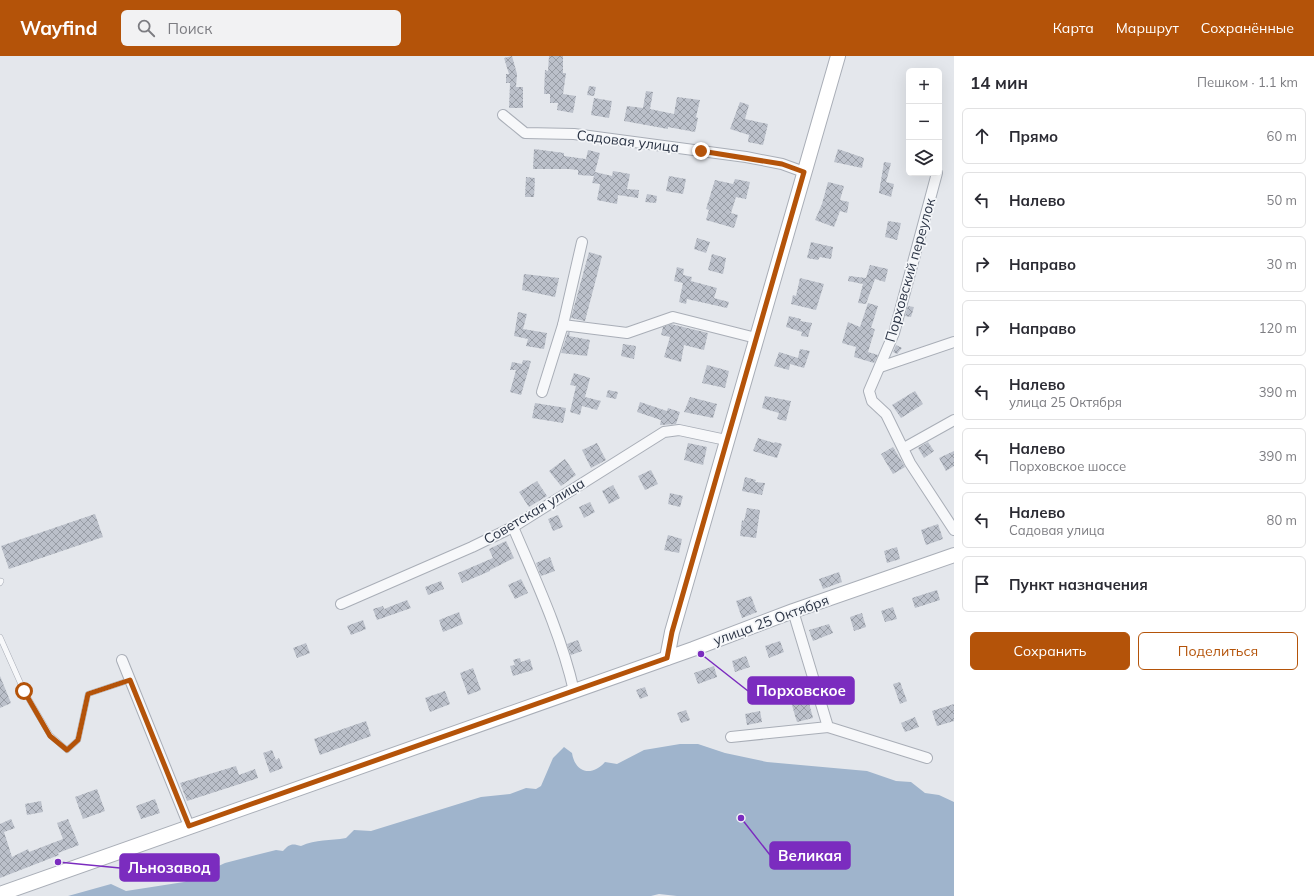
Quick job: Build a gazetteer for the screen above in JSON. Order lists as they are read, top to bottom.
{
  "streets": {
    "main road": ["улица 25 Октября"],
    "street": ["Садовая улица", "Порховский переулок", "Советская улица"]
  },
  "places": ["Порховское", "Великая", "Льнозавод"],
  "page": {
    "header": "Wayfind",
    "search": "Поиск",
    "nav": ["Карта", "Маршрут", "Сохранённые"],
    "heading": ["14 мин", "Пешком · 1.1 km"],
    "map_buttons": ["+", "−"],
    "list": [
      ["Прямо", "60 m"],
      ["Налево", "50 m"],
      ["Направо", "30 m"],
      ["Направо", "120 m"],
      ["Налево", "улица 25 Октября", "390 m"],
      ["Налево", "Порховское шоссе", "390 m"],
      ["Налево", "Садовая улица", "80 m"],
      "Пункт назначения"
    ],
    "buttons": ["Сохранить", "Поделиться"]
  }
}
